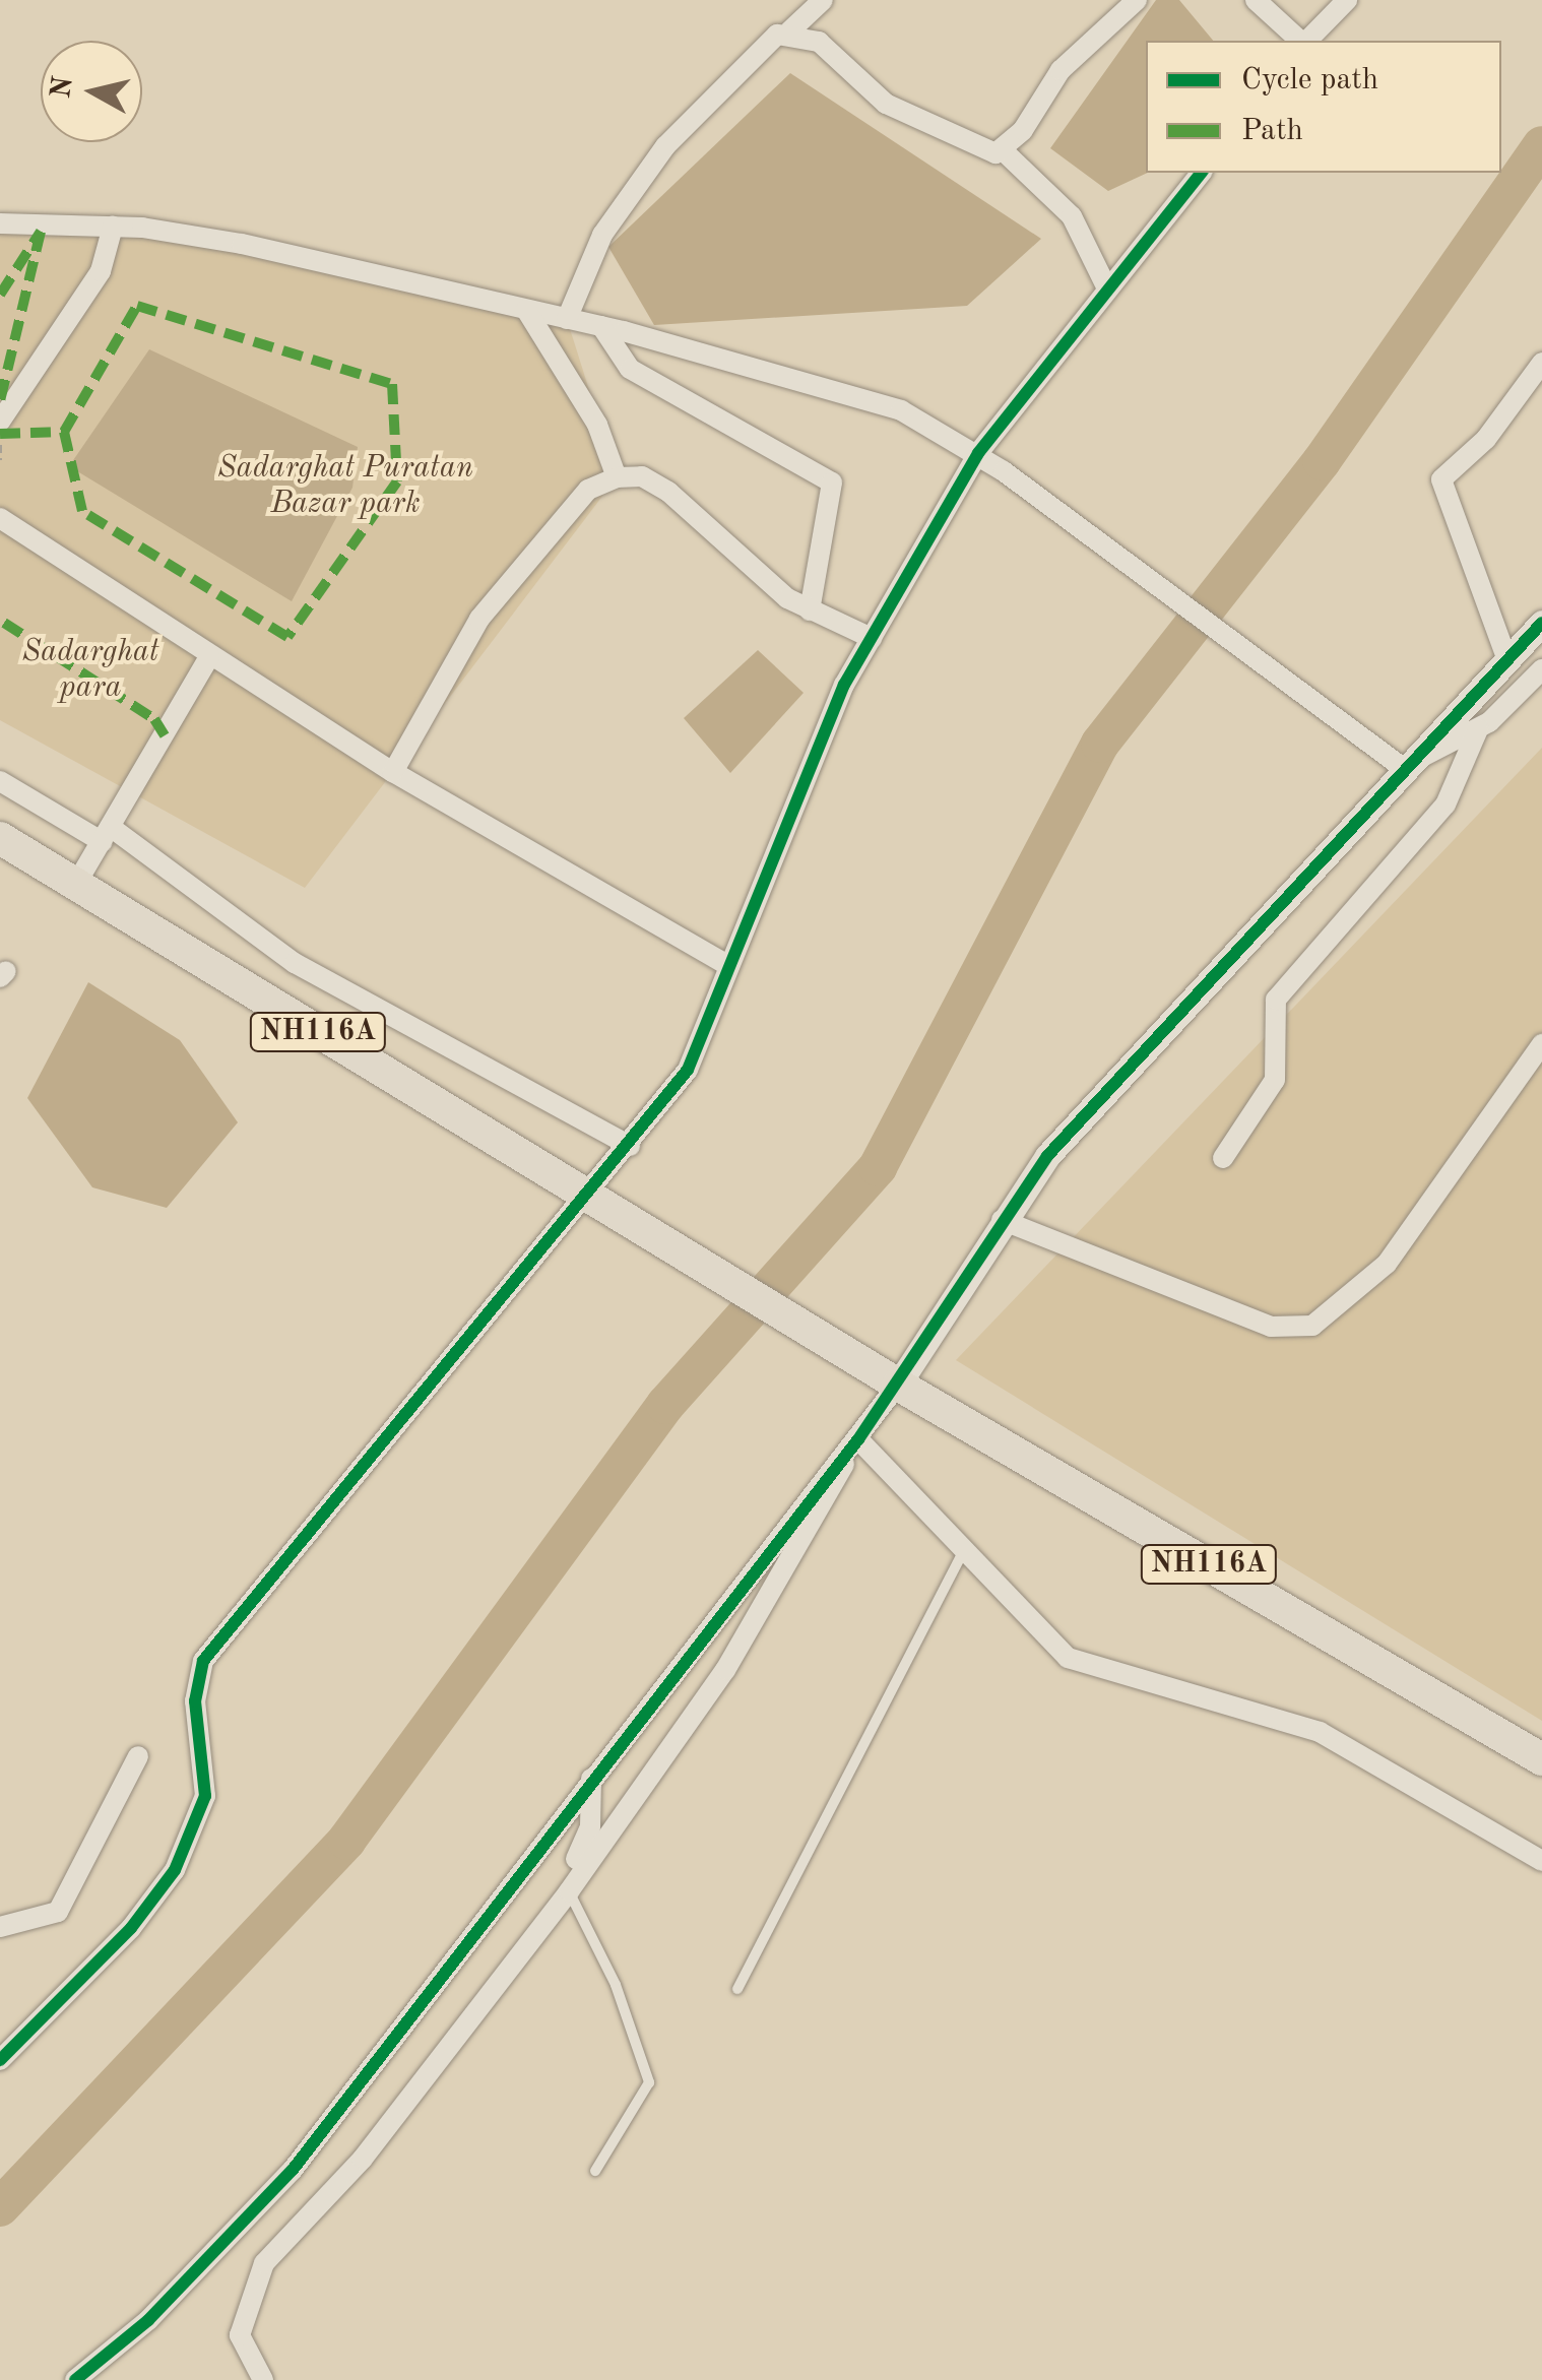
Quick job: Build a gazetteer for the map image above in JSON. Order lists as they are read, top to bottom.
{
  "streets": {
    "highway": ["NH116A"]
  },
  "parks": ["Sadarghat Puratan Bazar park", "Sadarghat para"],
  "legend": ["Cycle path", "Path"],
  "north": "left"
}
